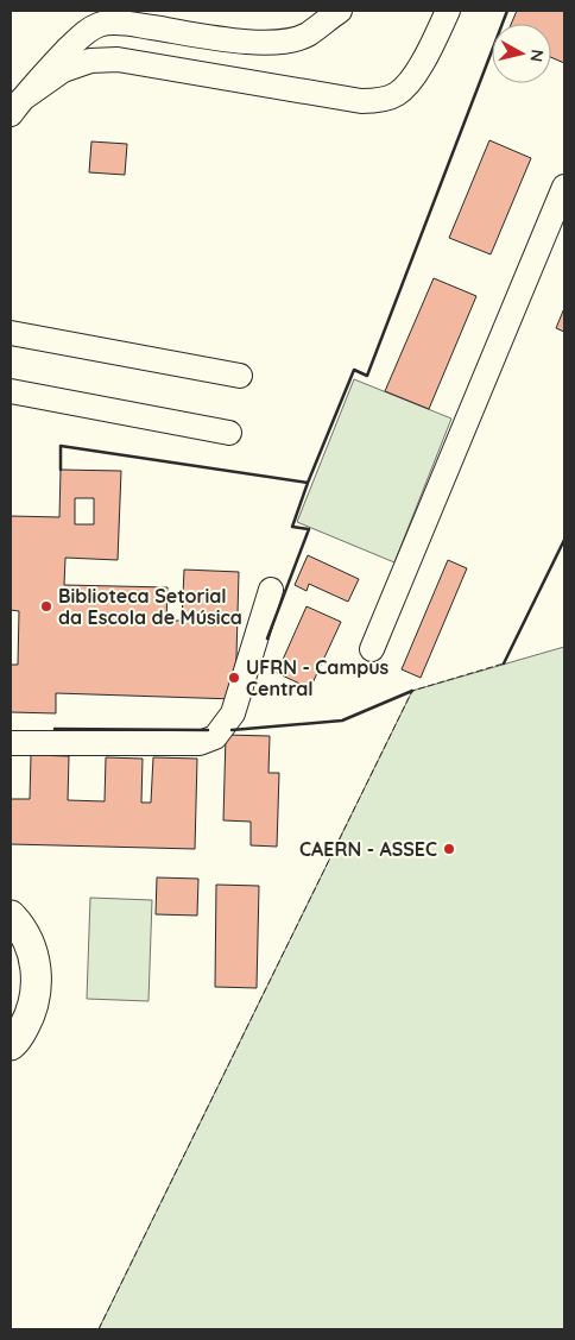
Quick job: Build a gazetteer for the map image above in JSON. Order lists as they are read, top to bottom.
{
  "places": ["Biblioteca Setorial da Escola de Música", "UFRN - Campus Central", "CAERN - ASSEC"],
  "north": "right"
}
